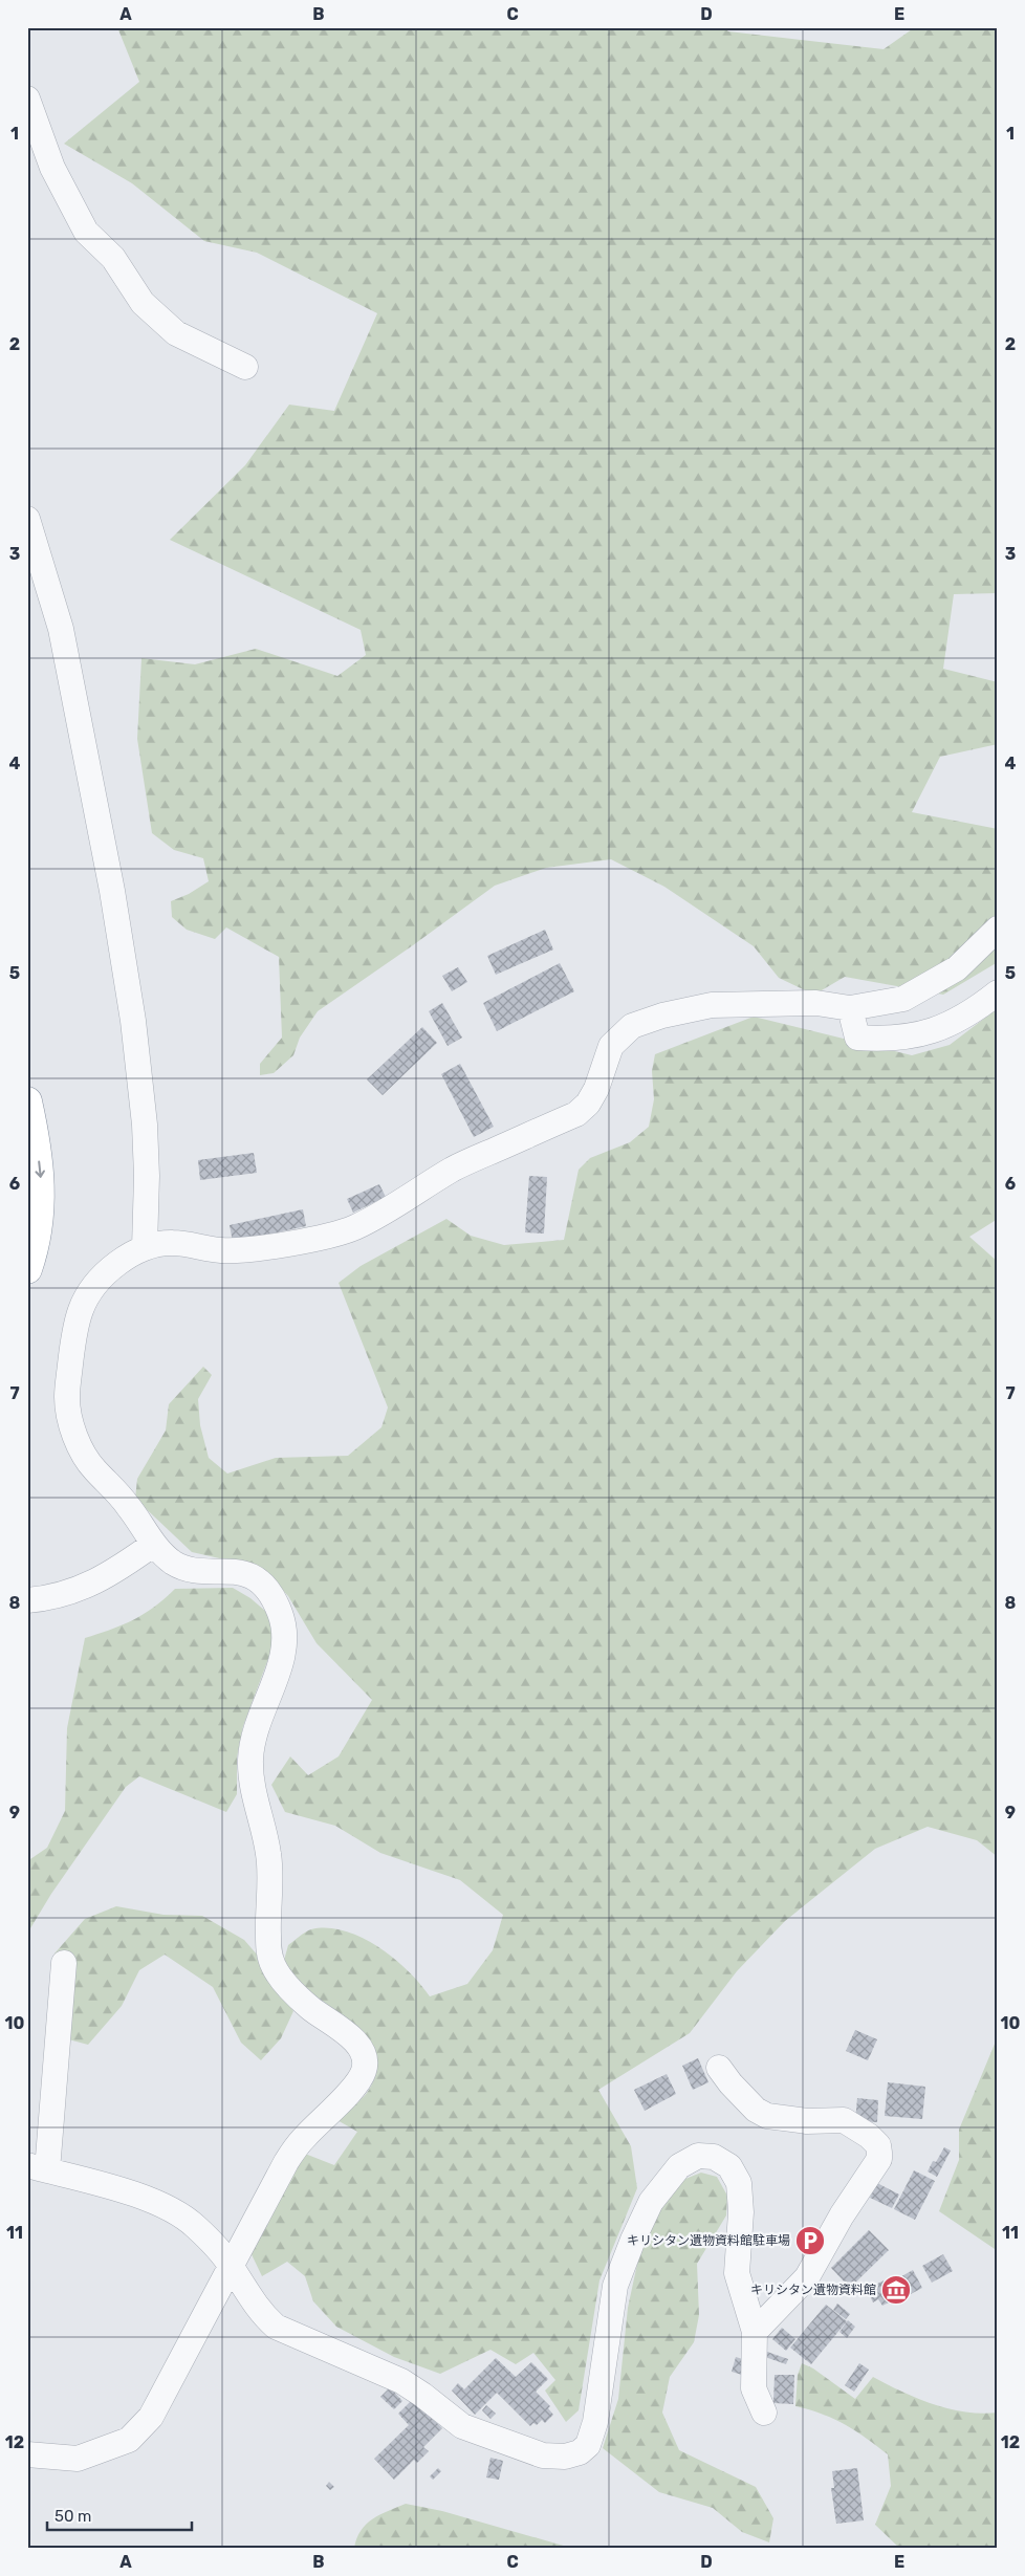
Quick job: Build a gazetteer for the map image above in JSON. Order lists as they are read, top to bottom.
{
  "places": {
    "parking": ["キリシタン遺物資料館駐車場"],
    "museum": ["キリシタン遺物資料館"]
  },
  "scale_bar": "50 m",
  "grid": {
    "columns": [
      "A",
      "B",
      "C",
      "D",
      "E"
    ],
    "rows": [
      "1",
      "2",
      "3",
      "4",
      "5",
      "6",
      "7",
      "8",
      "9",
      "10",
      "11",
      "12"
    ]
  }
}
